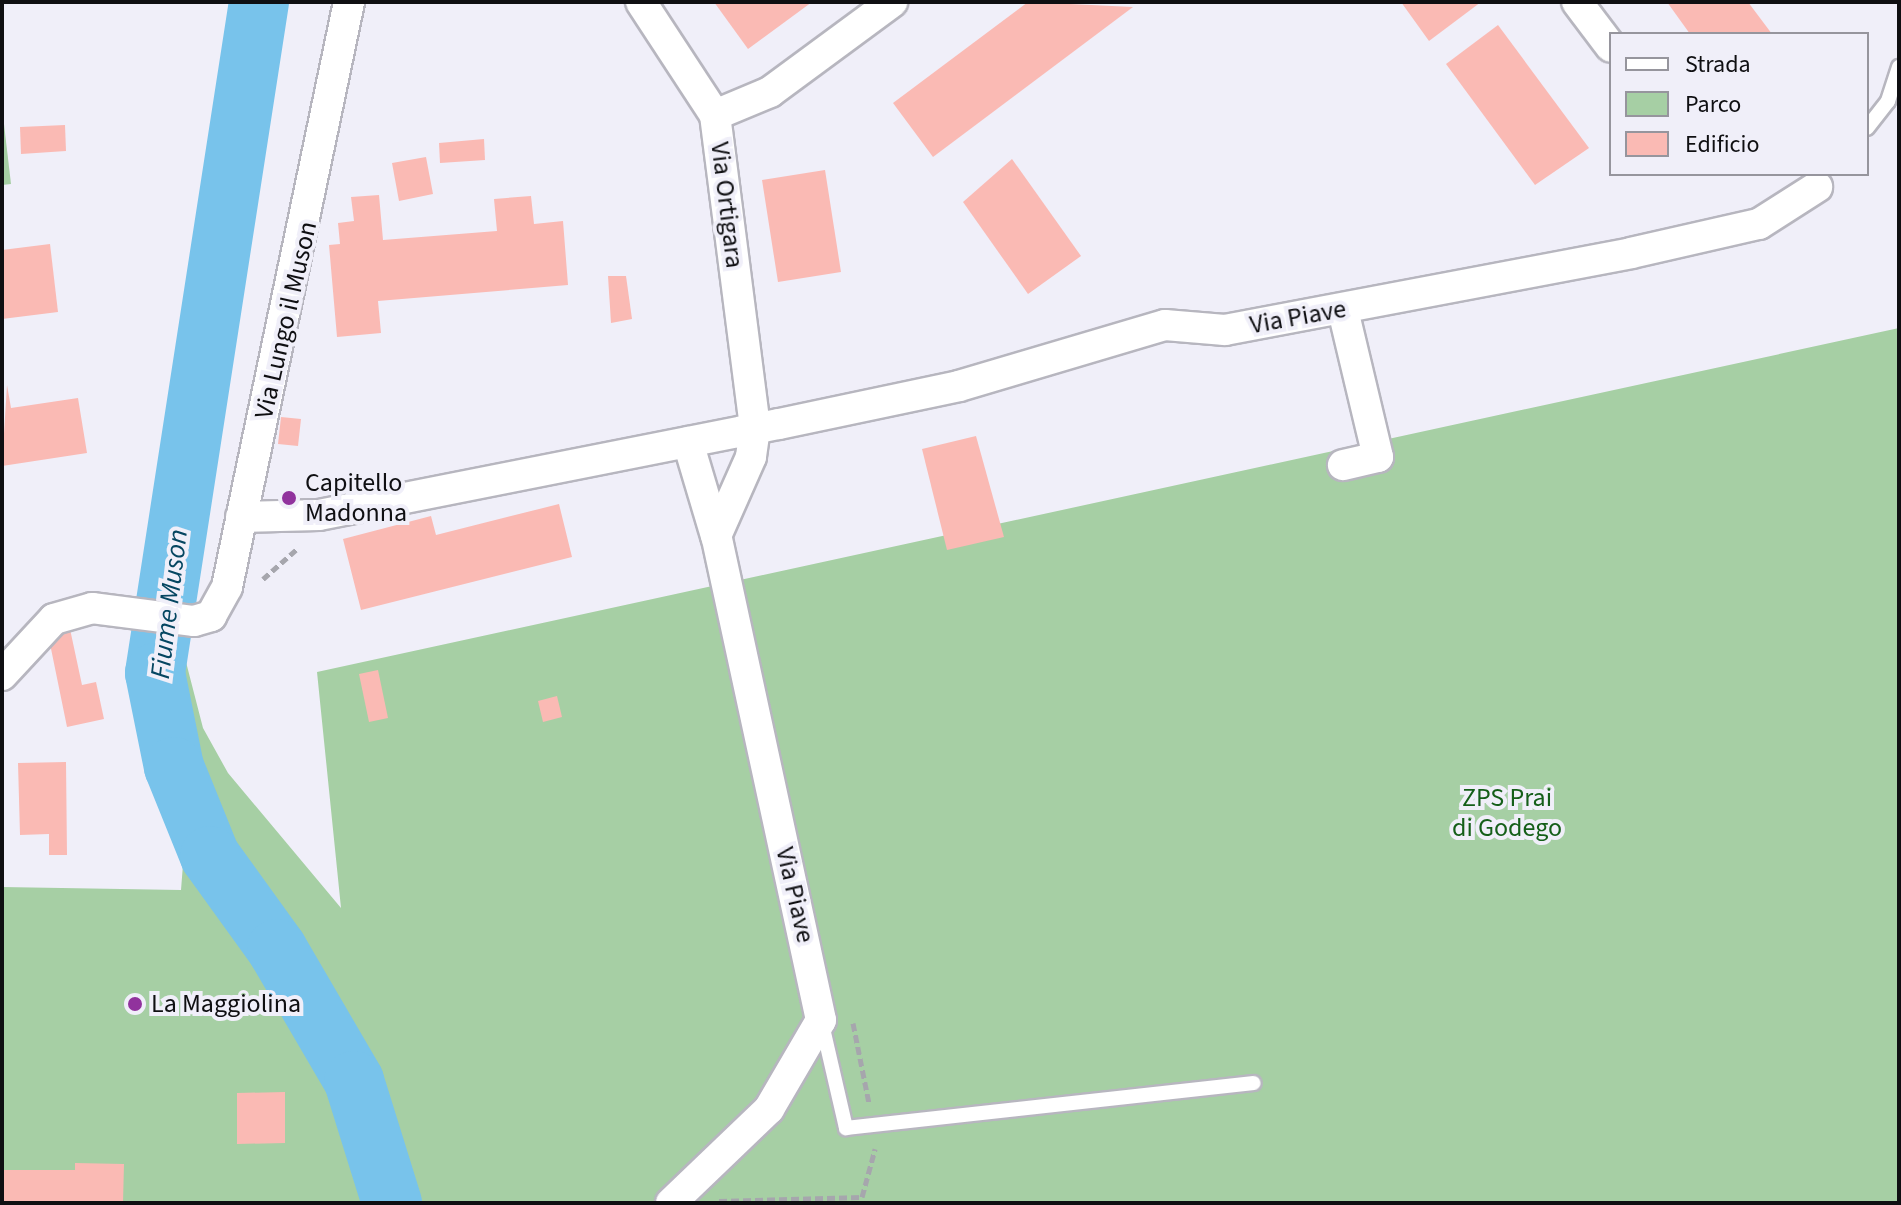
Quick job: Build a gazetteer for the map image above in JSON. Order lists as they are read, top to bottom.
{
  "streets": {
    "street": ["Via Ortigara", "Via Piave", "Via Lungo il Muson"]
  },
  "crossings": [
    ["Via Ortigara", "Via Piave"],
    ["Via Piave", "Via Lungo il Muson"]
  ],
  "water": ["Fiume Muson"],
  "parks": ["ZPS Prai di Godego"],
  "places": ["Capitello Madonna", "La Maggiolina"],
  "legend": ["Strada", "Parco", "Edificio"]
}
